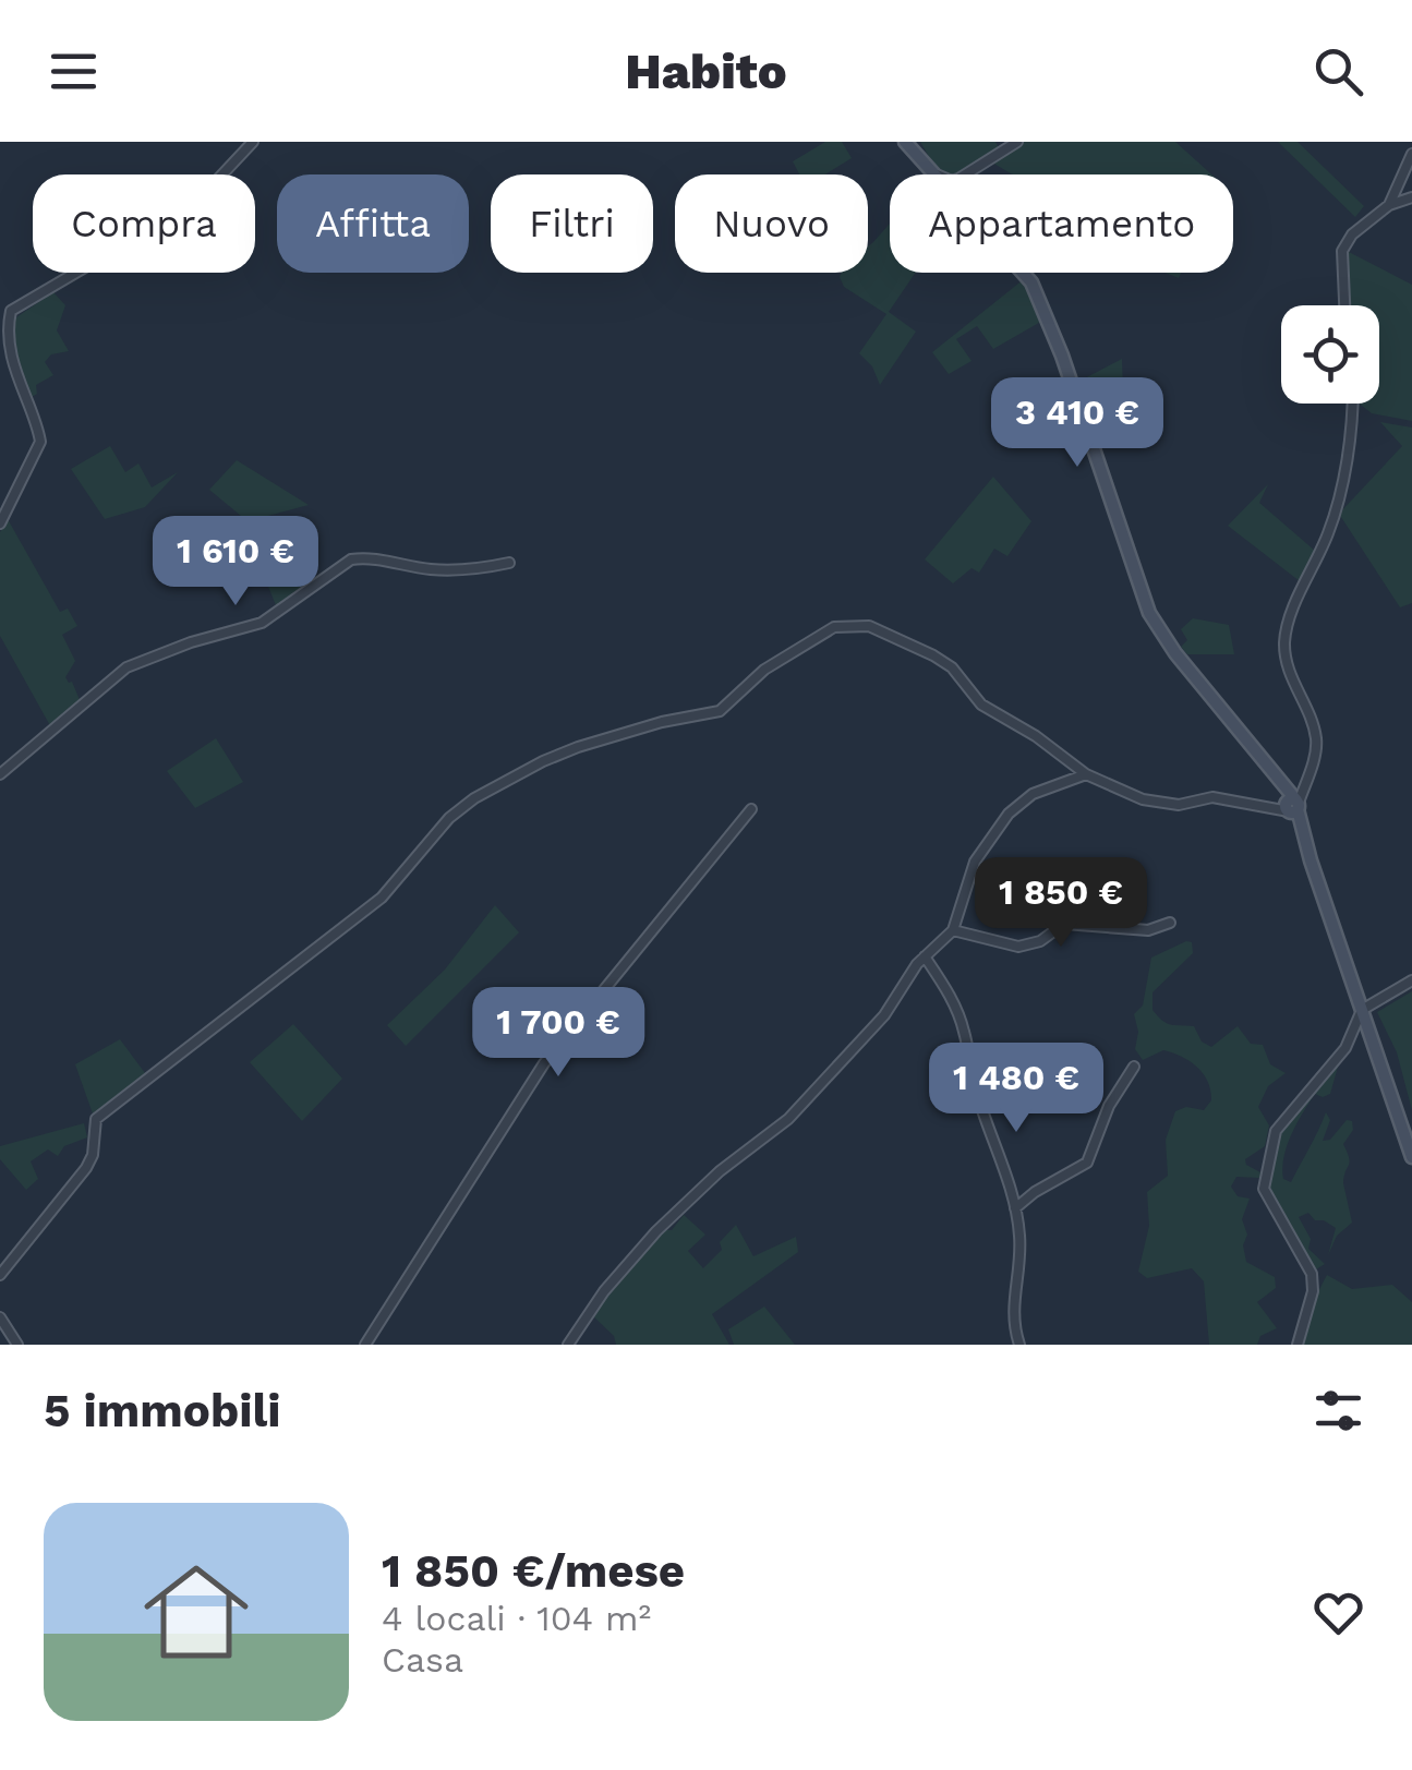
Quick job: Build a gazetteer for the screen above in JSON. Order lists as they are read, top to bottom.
{
  "page": {
    "header": "Habito",
    "chip": [
      "Compra",
      "Affitta",
      "Filtri",
      "Nuovo",
      "Appartamento"
    ],
    "price": [
      "3 410 €",
      "1 610 €",
      "1 850 €",
      "1 700 €",
      "1 480 €"
    ],
    "heading": "5 immobili",
    "list": [
      {
        "name": "1 850 €/mese",
        "note": "4 locali · 104 m² · Casa"
      }
    ]
  }
}
